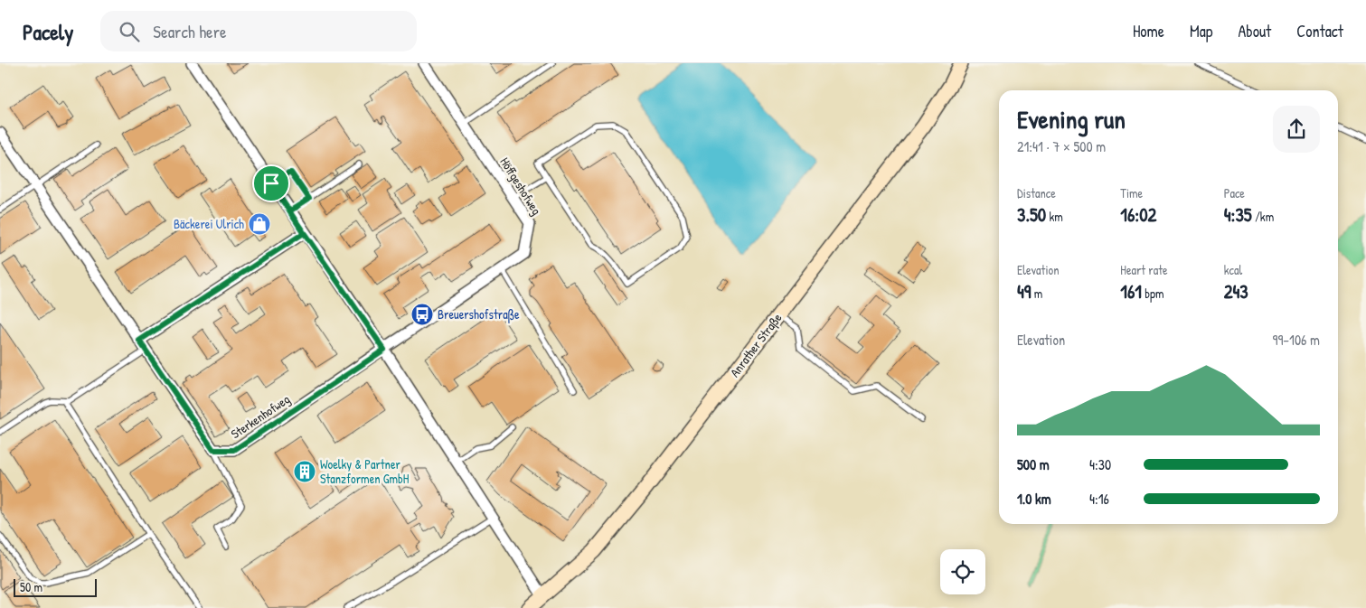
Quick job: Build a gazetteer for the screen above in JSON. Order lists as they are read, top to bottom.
{
  "streets": {
    "main road": ["Anrather Straße"],
    "street": ["Höffgeshofweg", "Sterkenhofweg"]
  },
  "crossings": [
    ["Höffgeshofweg", "Sterkenhofweg"]
  ],
  "places": {
    "shop": ["Bäckerei Ulrich"],
    "bus stop": ["Breuershofstraße"],
    "building": ["Woelky & Partner Stanzformen GmbH"]
  },
  "scale_bar": "50 m",
  "page": {
    "header": "Pacely",
    "search": "Search here",
    "nav": [
      "Home",
      "Map",
      "About",
      "Contact"
    ],
    "heading": ["Evening run", "21:41 · 7 × 500 m"],
    "stats": [
      ["Distance", "3.50 km"],
      ["Time", "16:02"],
      ["Pace", "4:35 /km"],
      ["Elevation", "49 m"],
      ["Heart rate", "161 bpm"],
      ["kcal", "243"]
    ],
    "chart": ["Elevation", "99–106 m"],
    "list": [
      {
        "name": "500 m",
        "note": "4:30"
      },
      {
        "name": "1.0 km",
        "note": "4:16"
      }
    ],
    "scale": "50 m"
  }
}
